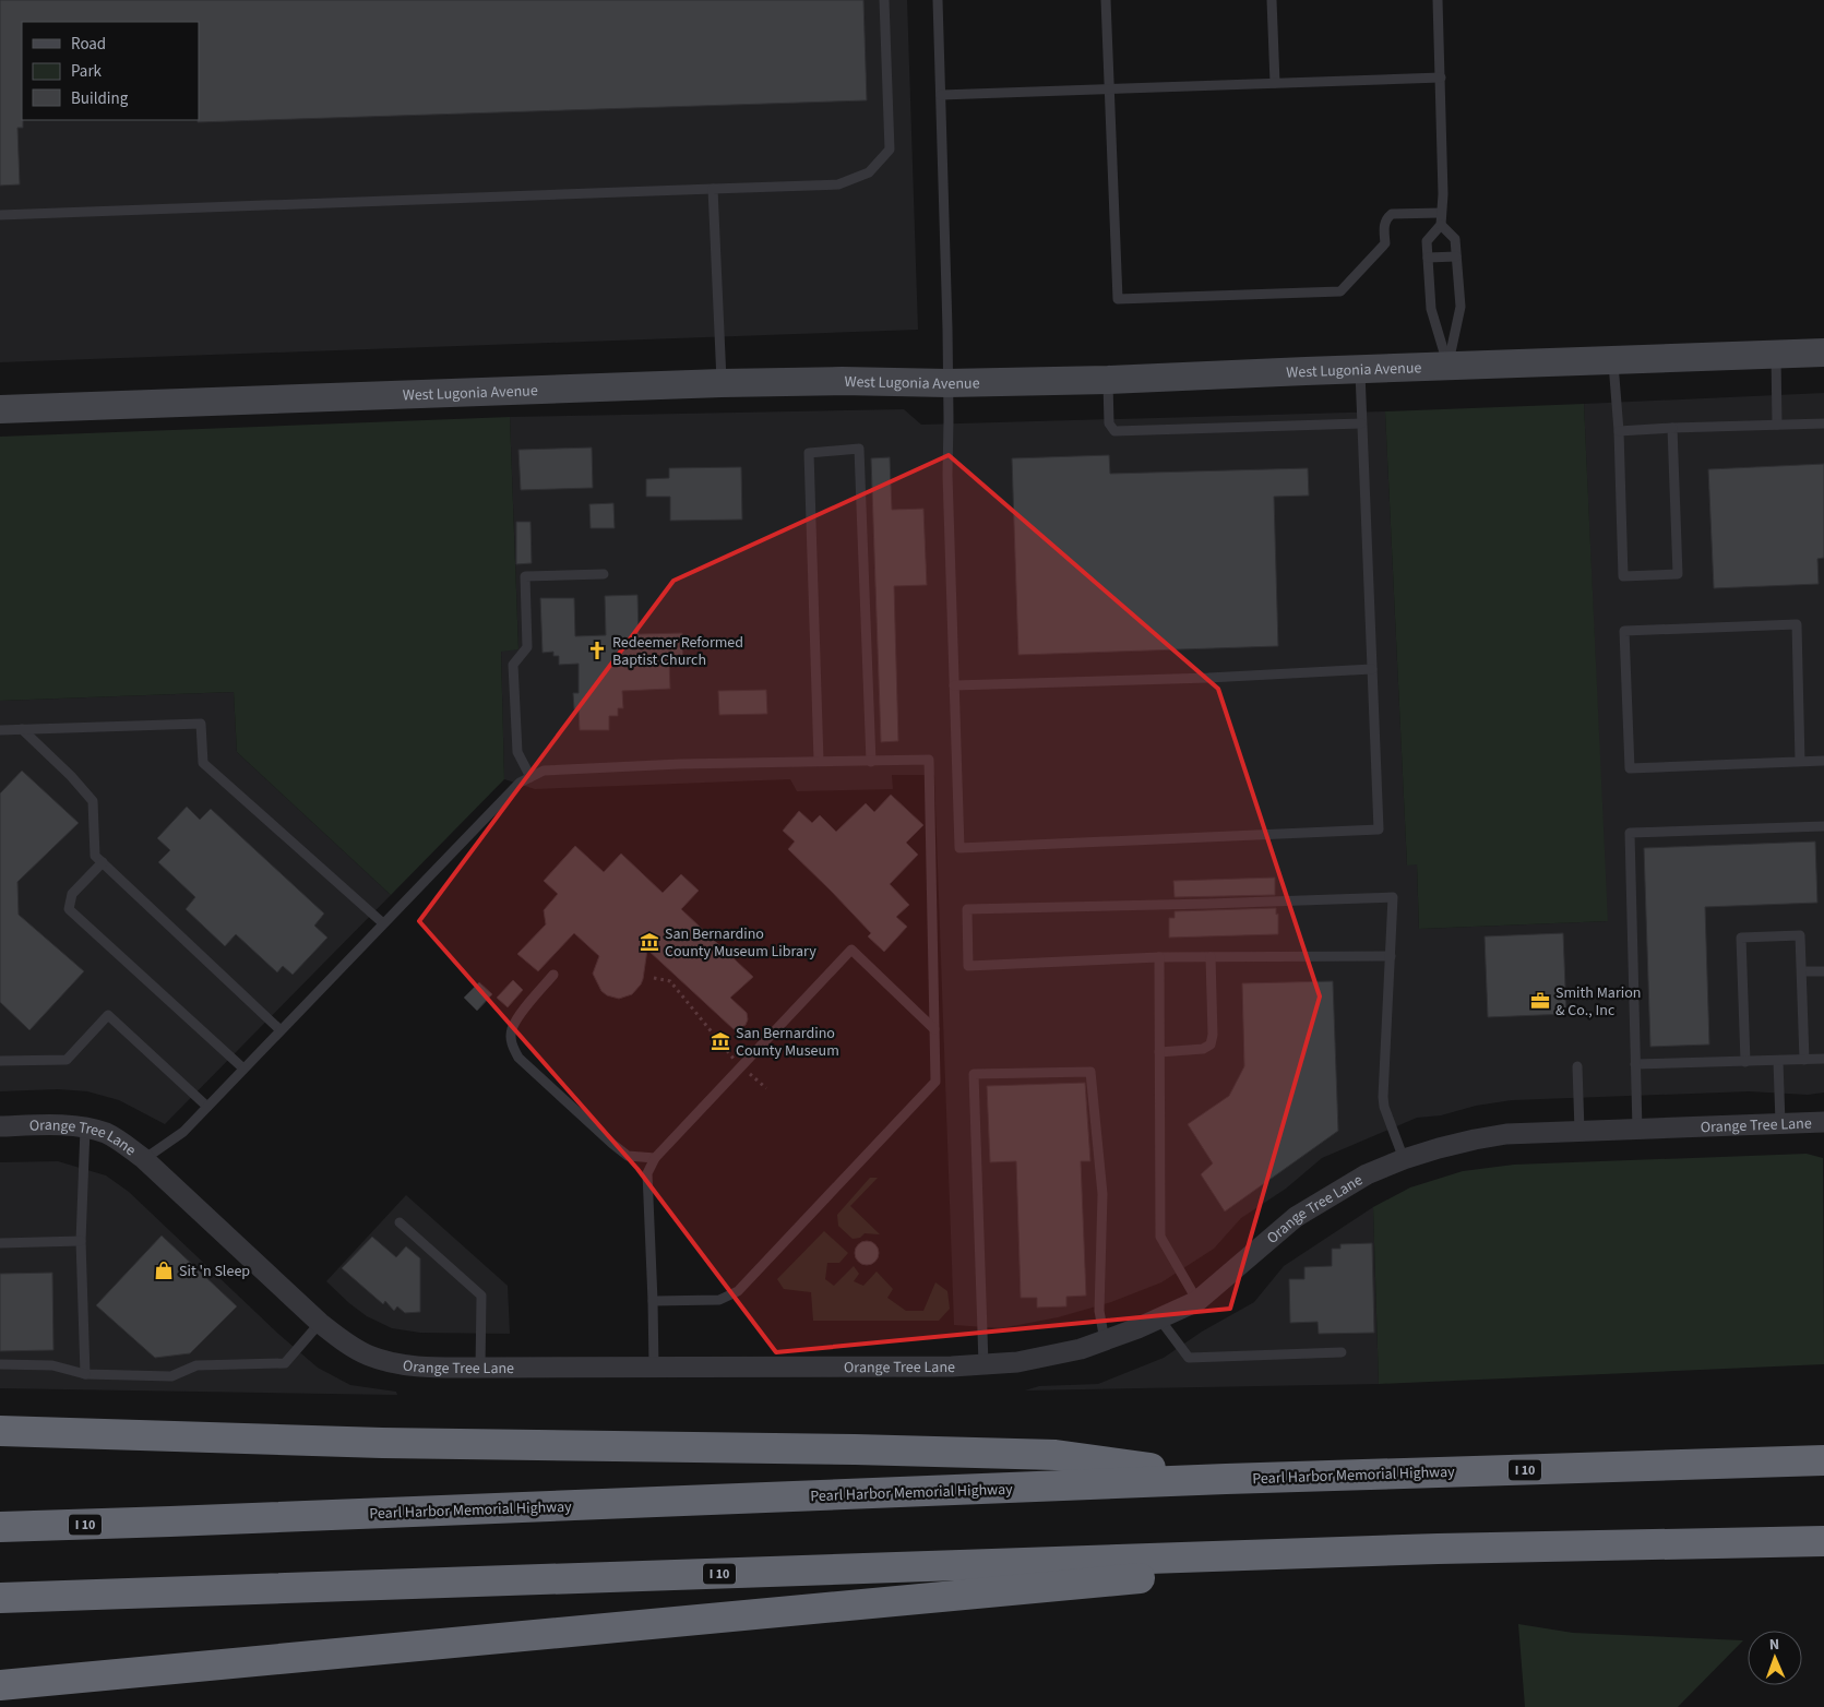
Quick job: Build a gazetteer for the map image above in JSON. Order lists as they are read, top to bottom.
{
  "streets": {
    "highway": ["I 10", "Pearl Harbor Memorial Highway"],
    "street": ["West Lugonia Avenue", "Orange Tree Lane"]
  },
  "places": {
    "church": ["Redeemer Reformed Baptist Church"],
    "museum": ["San Bernardino County Museum Library", "San Bernardino County Museum"],
    "office": ["Smith Marion & Co., Inc"],
    "shop": ["Sit 'n Sleep"]
  },
  "legend": ["Road", "Park", "Building"],
  "north": "top"
}
